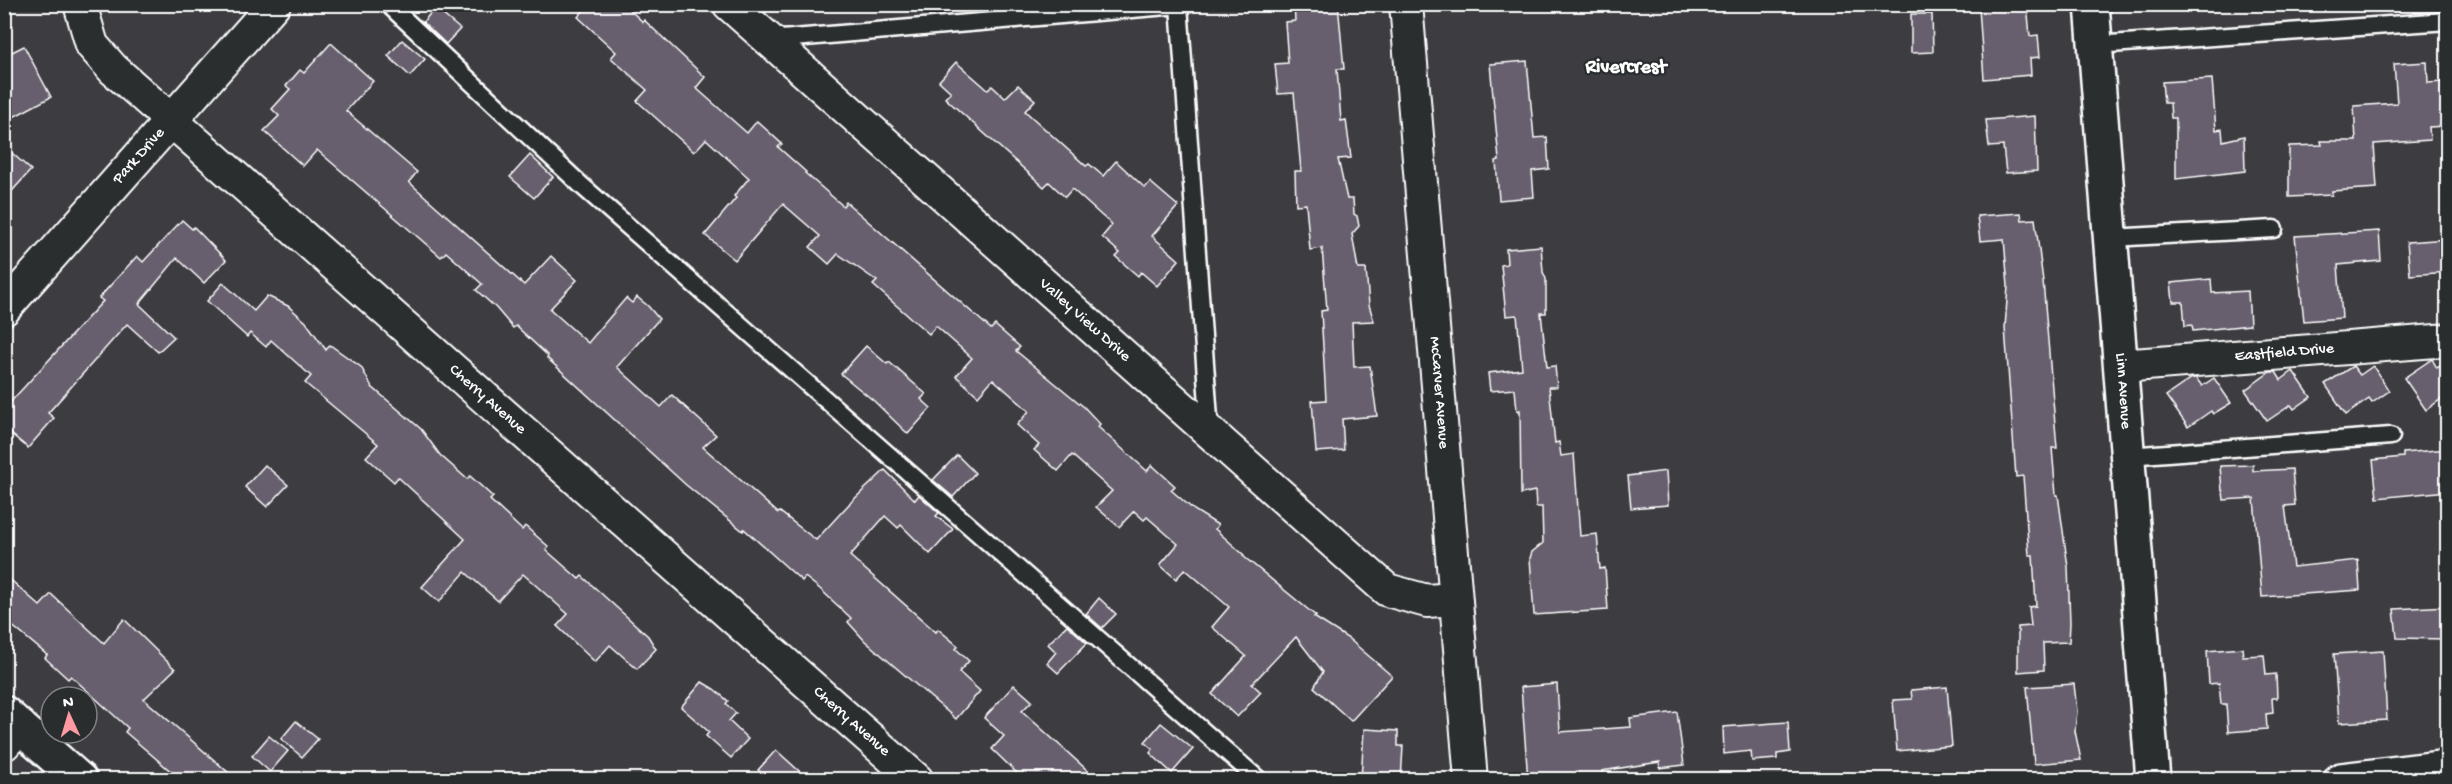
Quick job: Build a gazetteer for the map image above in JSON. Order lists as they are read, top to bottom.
{
  "streets": {
    "main road": ["Linn Avenue"],
    "street": [
      "Park Drive",
      "Valley View Drive",
      "Eastfield Drive",
      "McCarver Avenue",
      "Cherry Avenue"
    ]
  },
  "crossings": [
    ["Park Drive", "Cherry Avenue"],
    ["Valley View Drive", "McCarver Avenue"],
    ["Eastfield Drive", "Linn Avenue"]
  ],
  "districts": ["Rivercrest"],
  "north": "top"
}
